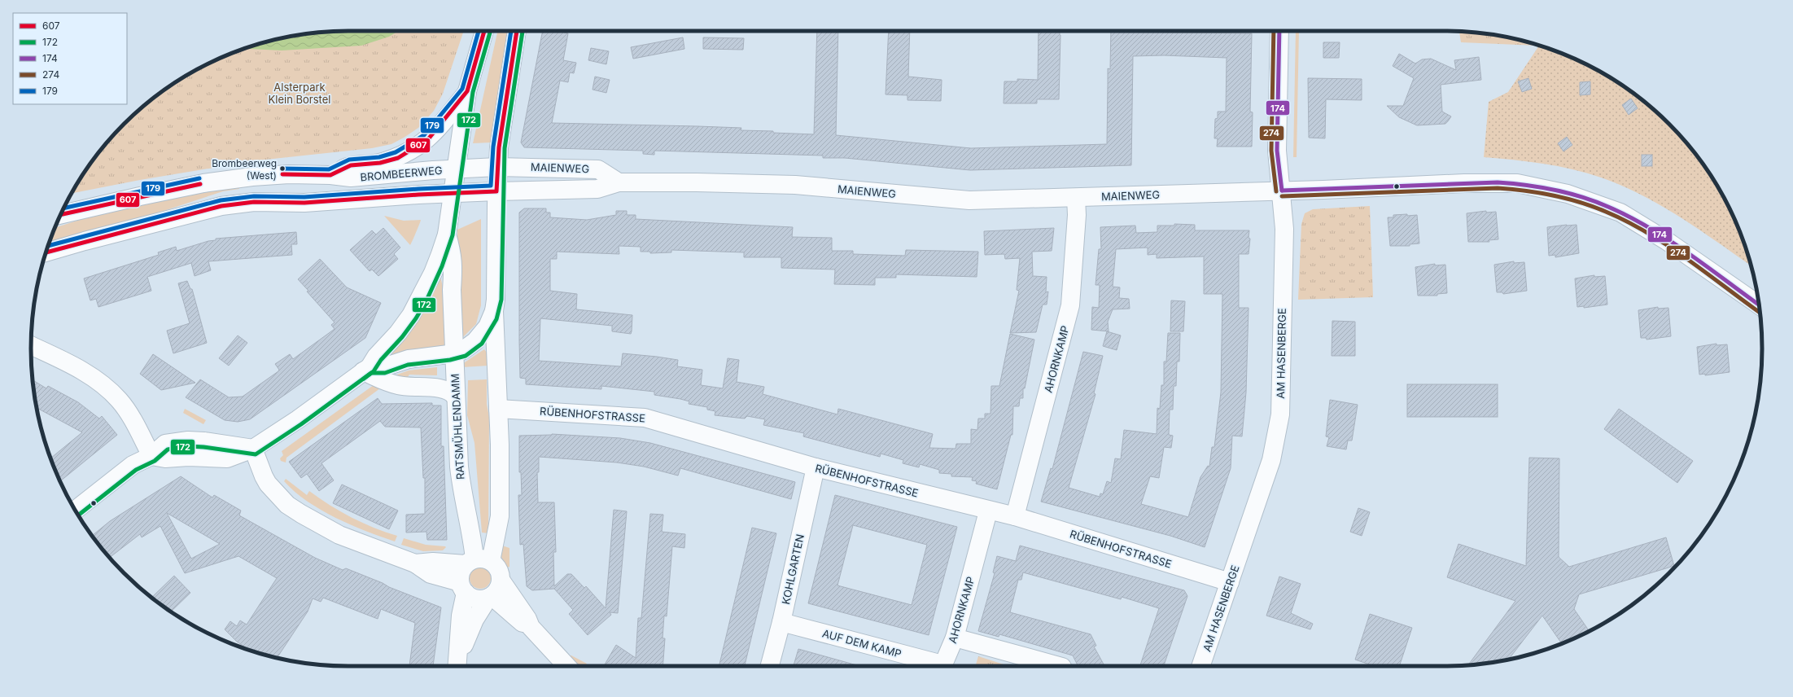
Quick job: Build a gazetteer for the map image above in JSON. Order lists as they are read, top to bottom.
{
  "streets": {
    "street": [
      "MAIENWEG",
      "BROMBEERWEG",
      "AM HASENBERGE",
      "AHORNKAMP",
      "RÜBENHOFSTRASSE",
      "RATSMÜHLENDAMM",
      "KOHLGARTEN",
      "AUF DEM KAMP"
    ]
  },
  "crossings": [
    ["MAIENWEG", "BROMBEERWEG"],
    ["MAIENWEG", "AM HASENBERGE"],
    ["MAIENWEG", "AHORNKAMP"],
    ["MAIENWEG", "RATSMÜHLENDAMM"],
    ["BROMBEERWEG", "RATSMÜHLENDAMM"],
    ["AM HASENBERGE", "RÜBENHOFSTRASSE"],
    ["AHORNKAMP", "RÜBENHOFSTRASSE"],
    ["RÜBENHOFSTRASSE", "RATSMÜHLENDAMM"],
    ["RÜBENHOFSTRASSE", "KOHLGARTEN"],
    ["KOHLGARTEN", "AUF DEM KAMP"]
  ],
  "parks": ["Alsterpark Klein Borstel"],
  "places": ["Brombeerweg (West)"],
  "lines": [
    "transit line 607",
    "transit line 172",
    "transit line 174",
    "transit line 274",
    "transit line 179"
  ],
  "legend": [
    "607",
    "172",
    "174",
    "274",
    "179"
  ]
}
